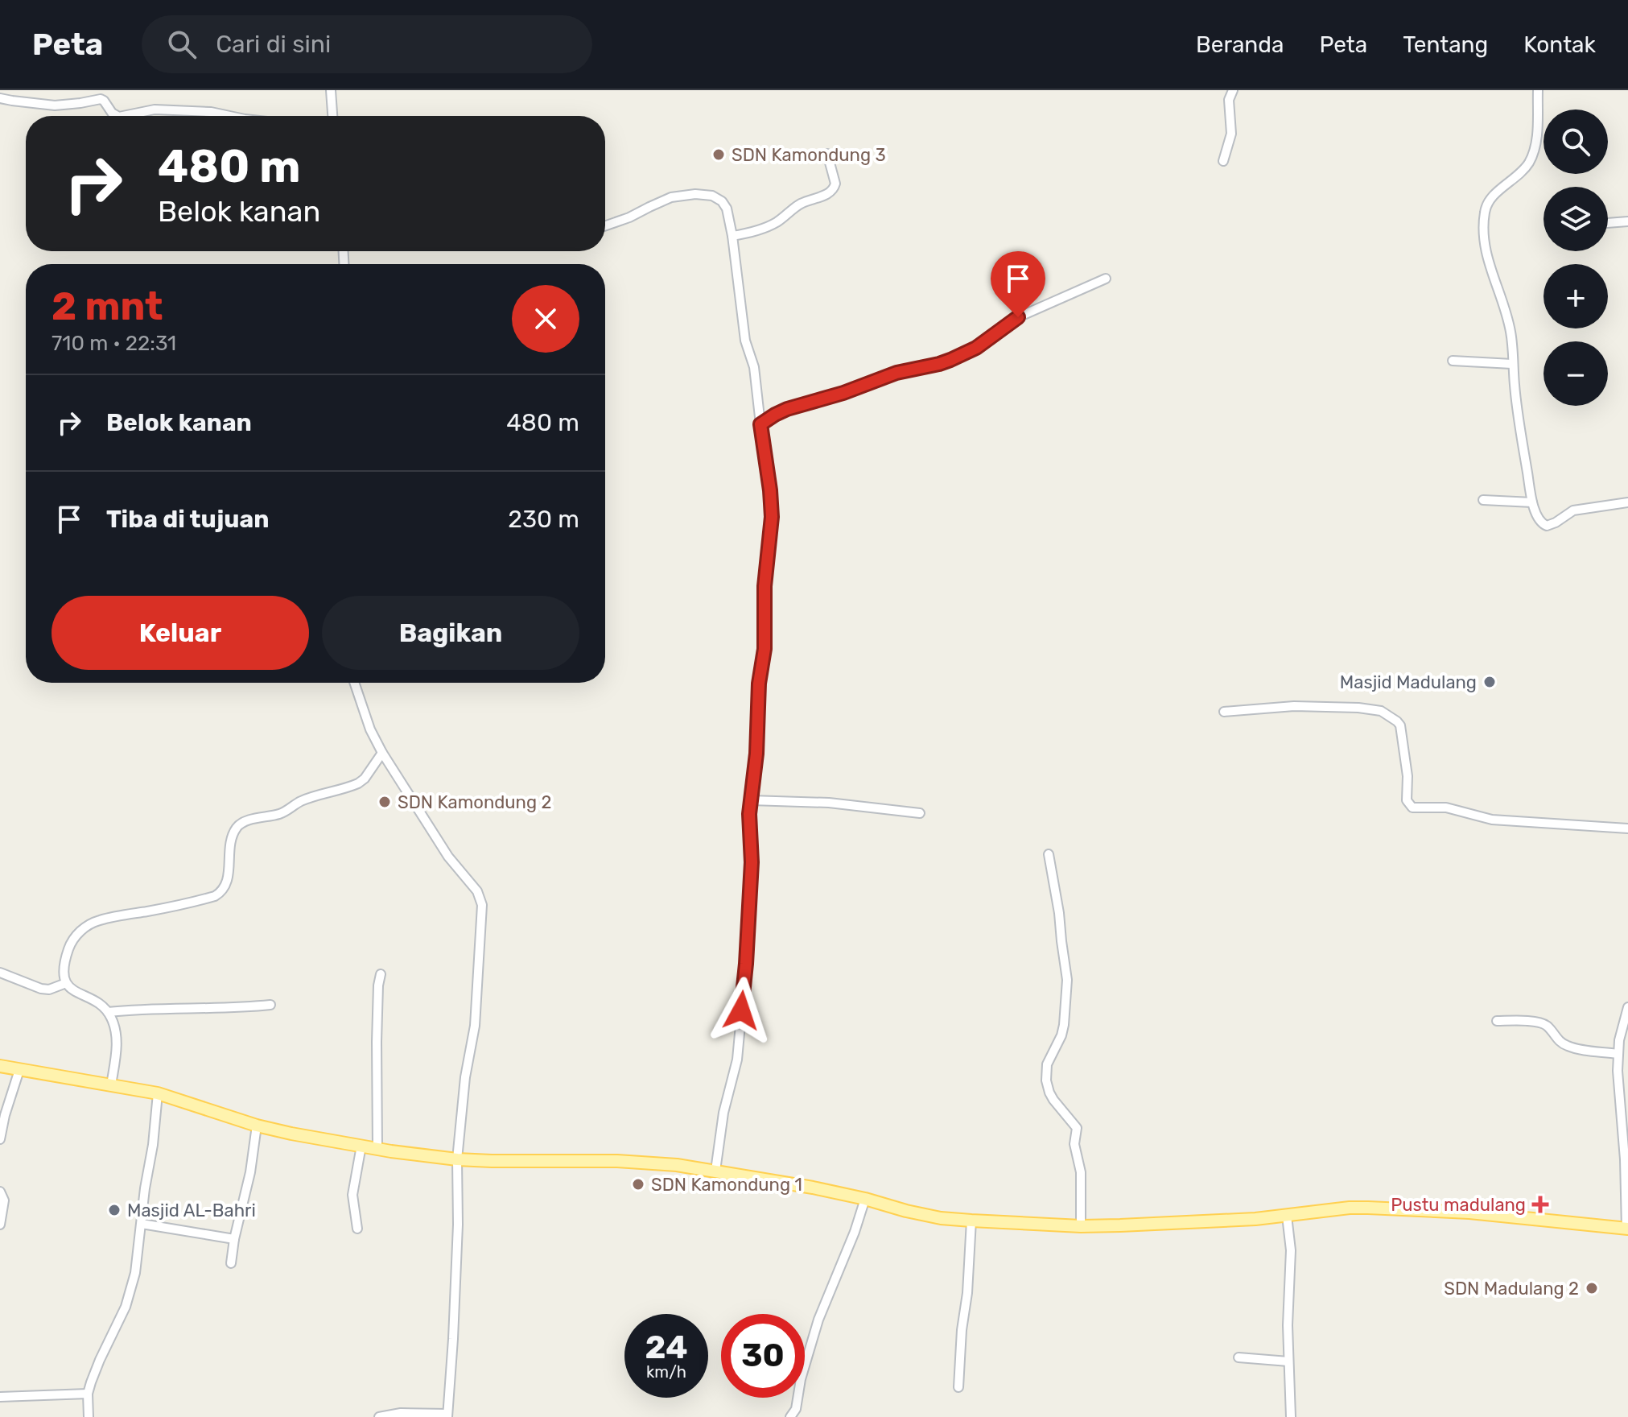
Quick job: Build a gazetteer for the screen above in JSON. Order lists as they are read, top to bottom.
{
  "places": {
    "other": [
      "SDN Kamondung 3",
      "Masjid Madulang",
      "SDN Kamondung 2",
      "SDN Kamondung 1",
      "Masjid AL-Bahri",
      "SDN Madulang 2"
    ],
    "health": ["Pustu madulang"]
  },
  "page": {
    "header": "Peta",
    "search": "Cari di sini",
    "nav": [
      "Beranda",
      "Peta",
      "Tentang",
      "Kontak"
    ],
    "map_buttons": ["+", "−"],
    "turn": ["480 m", "Belok kanan"],
    "heading": ["2 mnt", "710 m · 22:31"],
    "list": [
      {
        "name": "Belok kanan",
        "value": "480 m"
      },
      {
        "name": "Tiba di tujuan",
        "value": "230 m"
      }
    ],
    "buttons": ["Keluar", "Bagikan"],
    "speed": "24 km/h",
    "limit": "30"
  }
}
